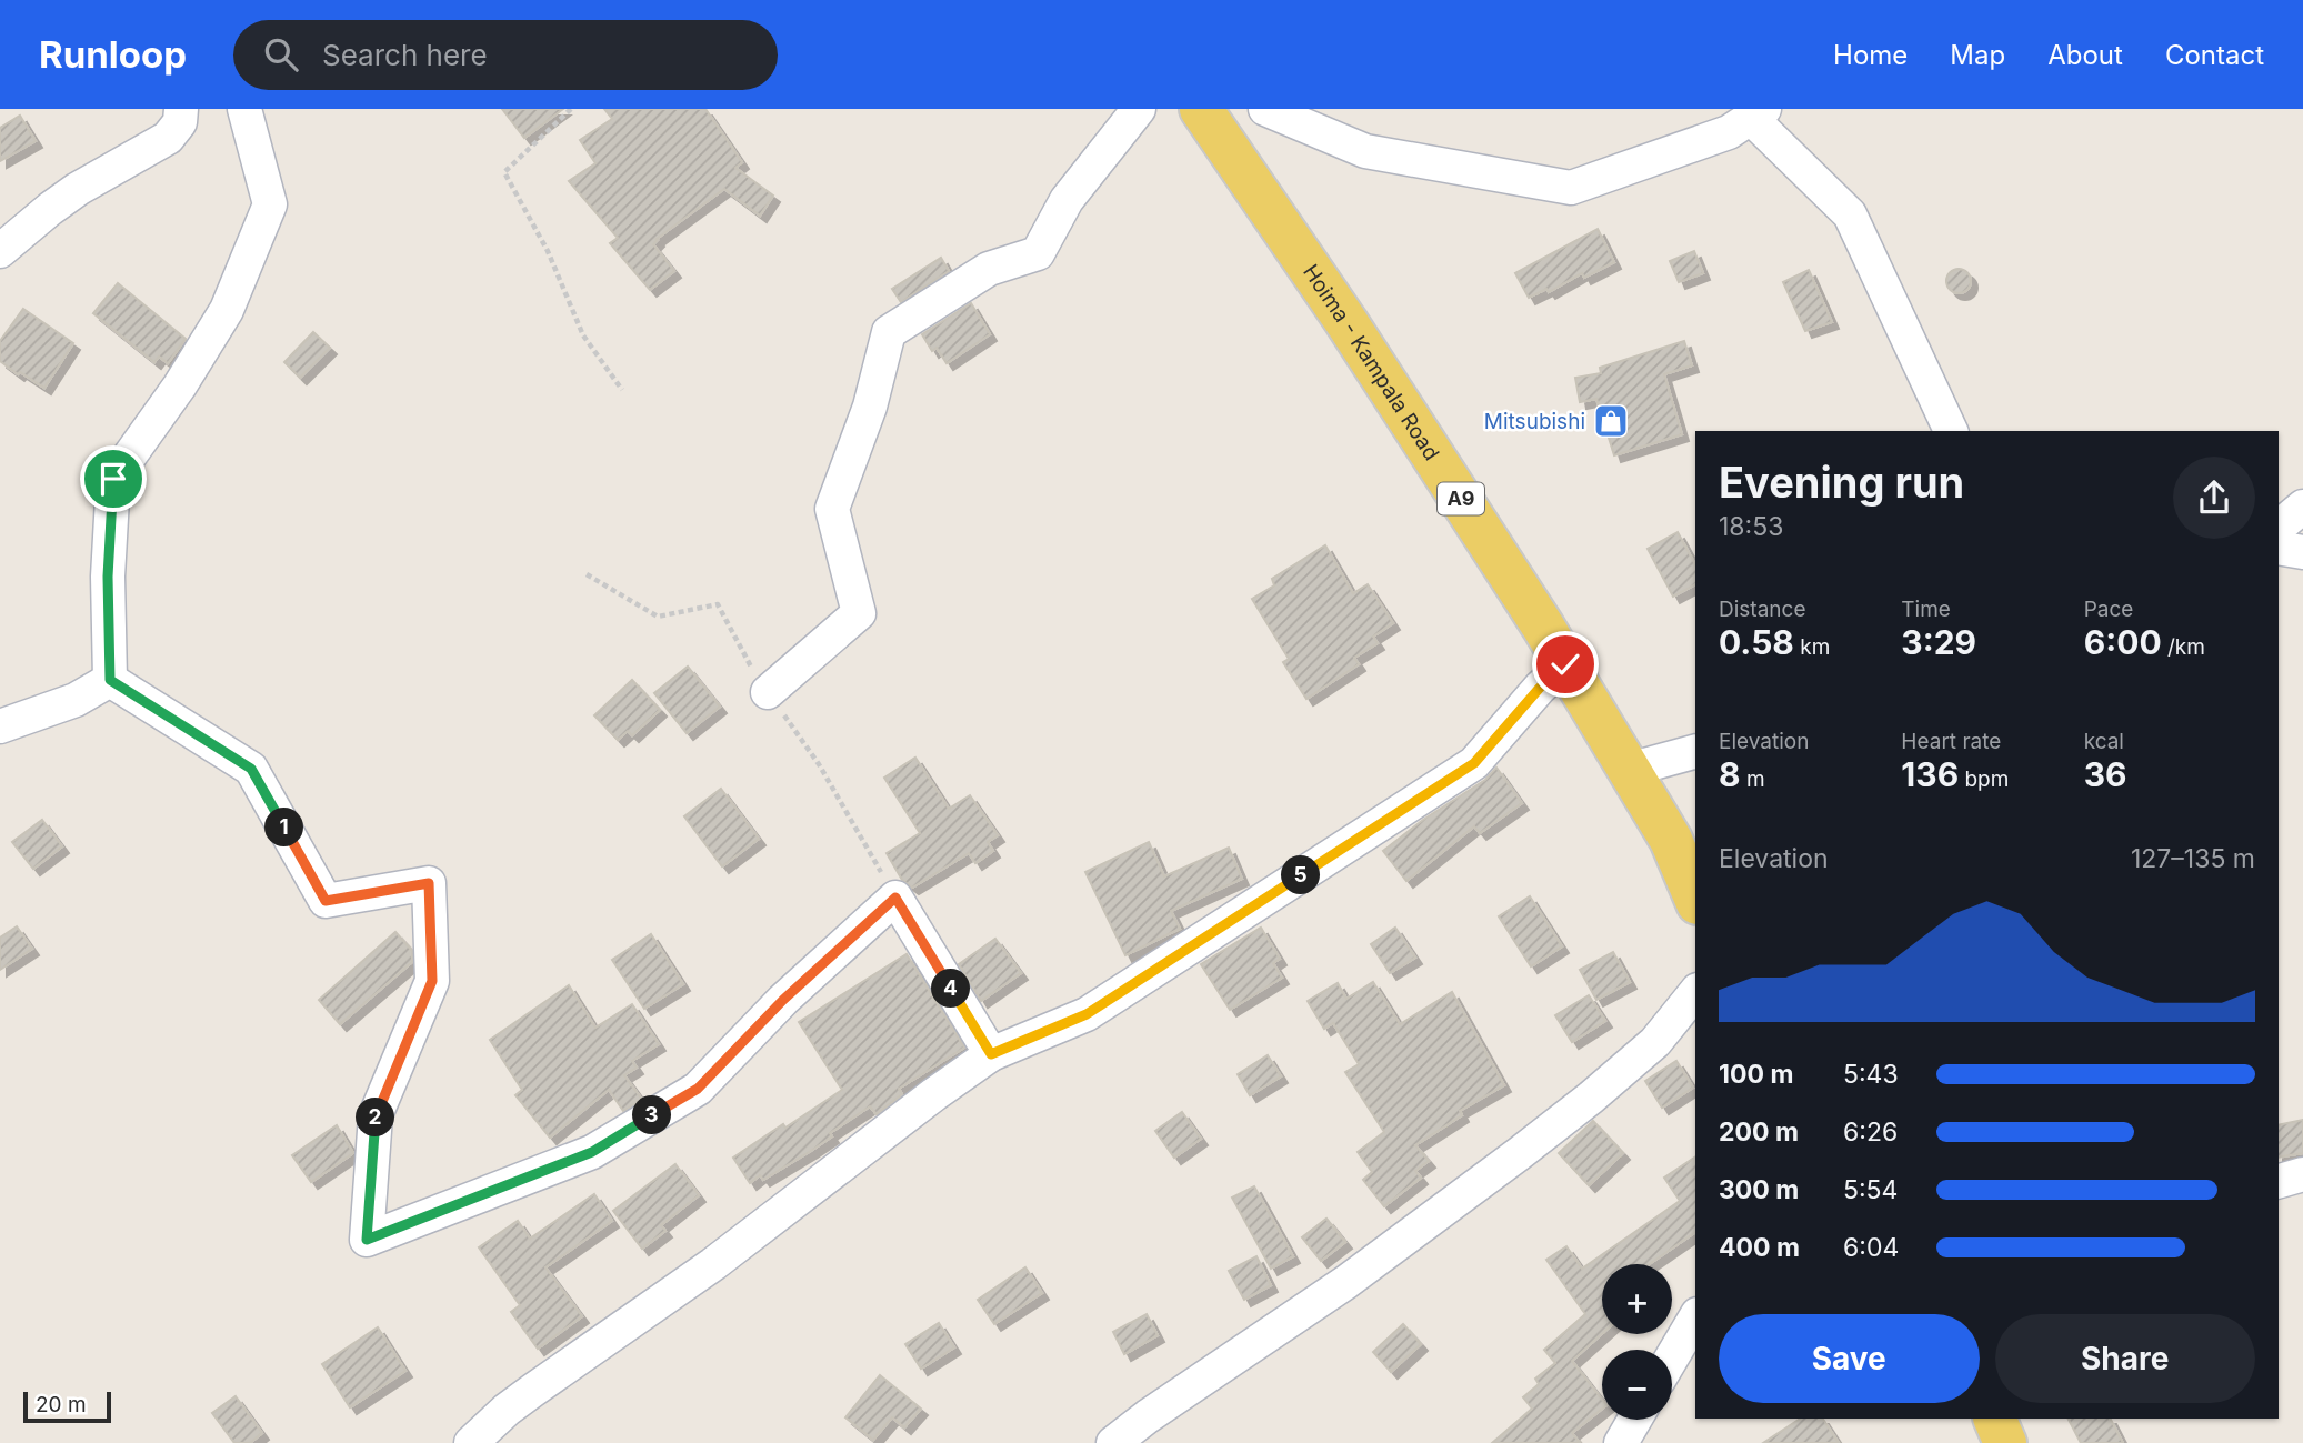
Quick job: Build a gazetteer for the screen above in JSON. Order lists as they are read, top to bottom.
{
  "streets": {
    "main road": ["Hoima - Kampala Road", "A9"]
  },
  "places": {
    "shop": ["Mitsubishi"]
  },
  "scale_bar": "20 m",
  "page": {
    "header": "Runloop",
    "search": "Search here",
    "nav": [
      "Home",
      "Map",
      "About",
      "Contact"
    ],
    "heading": ["Evening run", "18:53"],
    "stats": [
      ["Distance", "0.58 km"],
      ["Time", "3:29"],
      ["Pace", "6:00 /km"],
      ["Elevation", "8 m"],
      ["Heart rate", "136 bpm"],
      ["kcal", "36"]
    ],
    "pins": [
      "1",
      "5",
      "4",
      "3",
      "2"
    ],
    "chart": ["Elevation", "127–135 m"],
    "list": [
      {
        "name": "100 m",
        "note": "5:43"
      },
      {
        "name": "200 m",
        "note": "6:26"
      },
      {
        "name": "300 m",
        "note": "5:54"
      },
      {
        "name": "400 m",
        "note": "6:04"
      }
    ],
    "map_buttons": ["+", "−"],
    "buttons": ["Save", "Share"],
    "scale": "20 m"
  }
}
